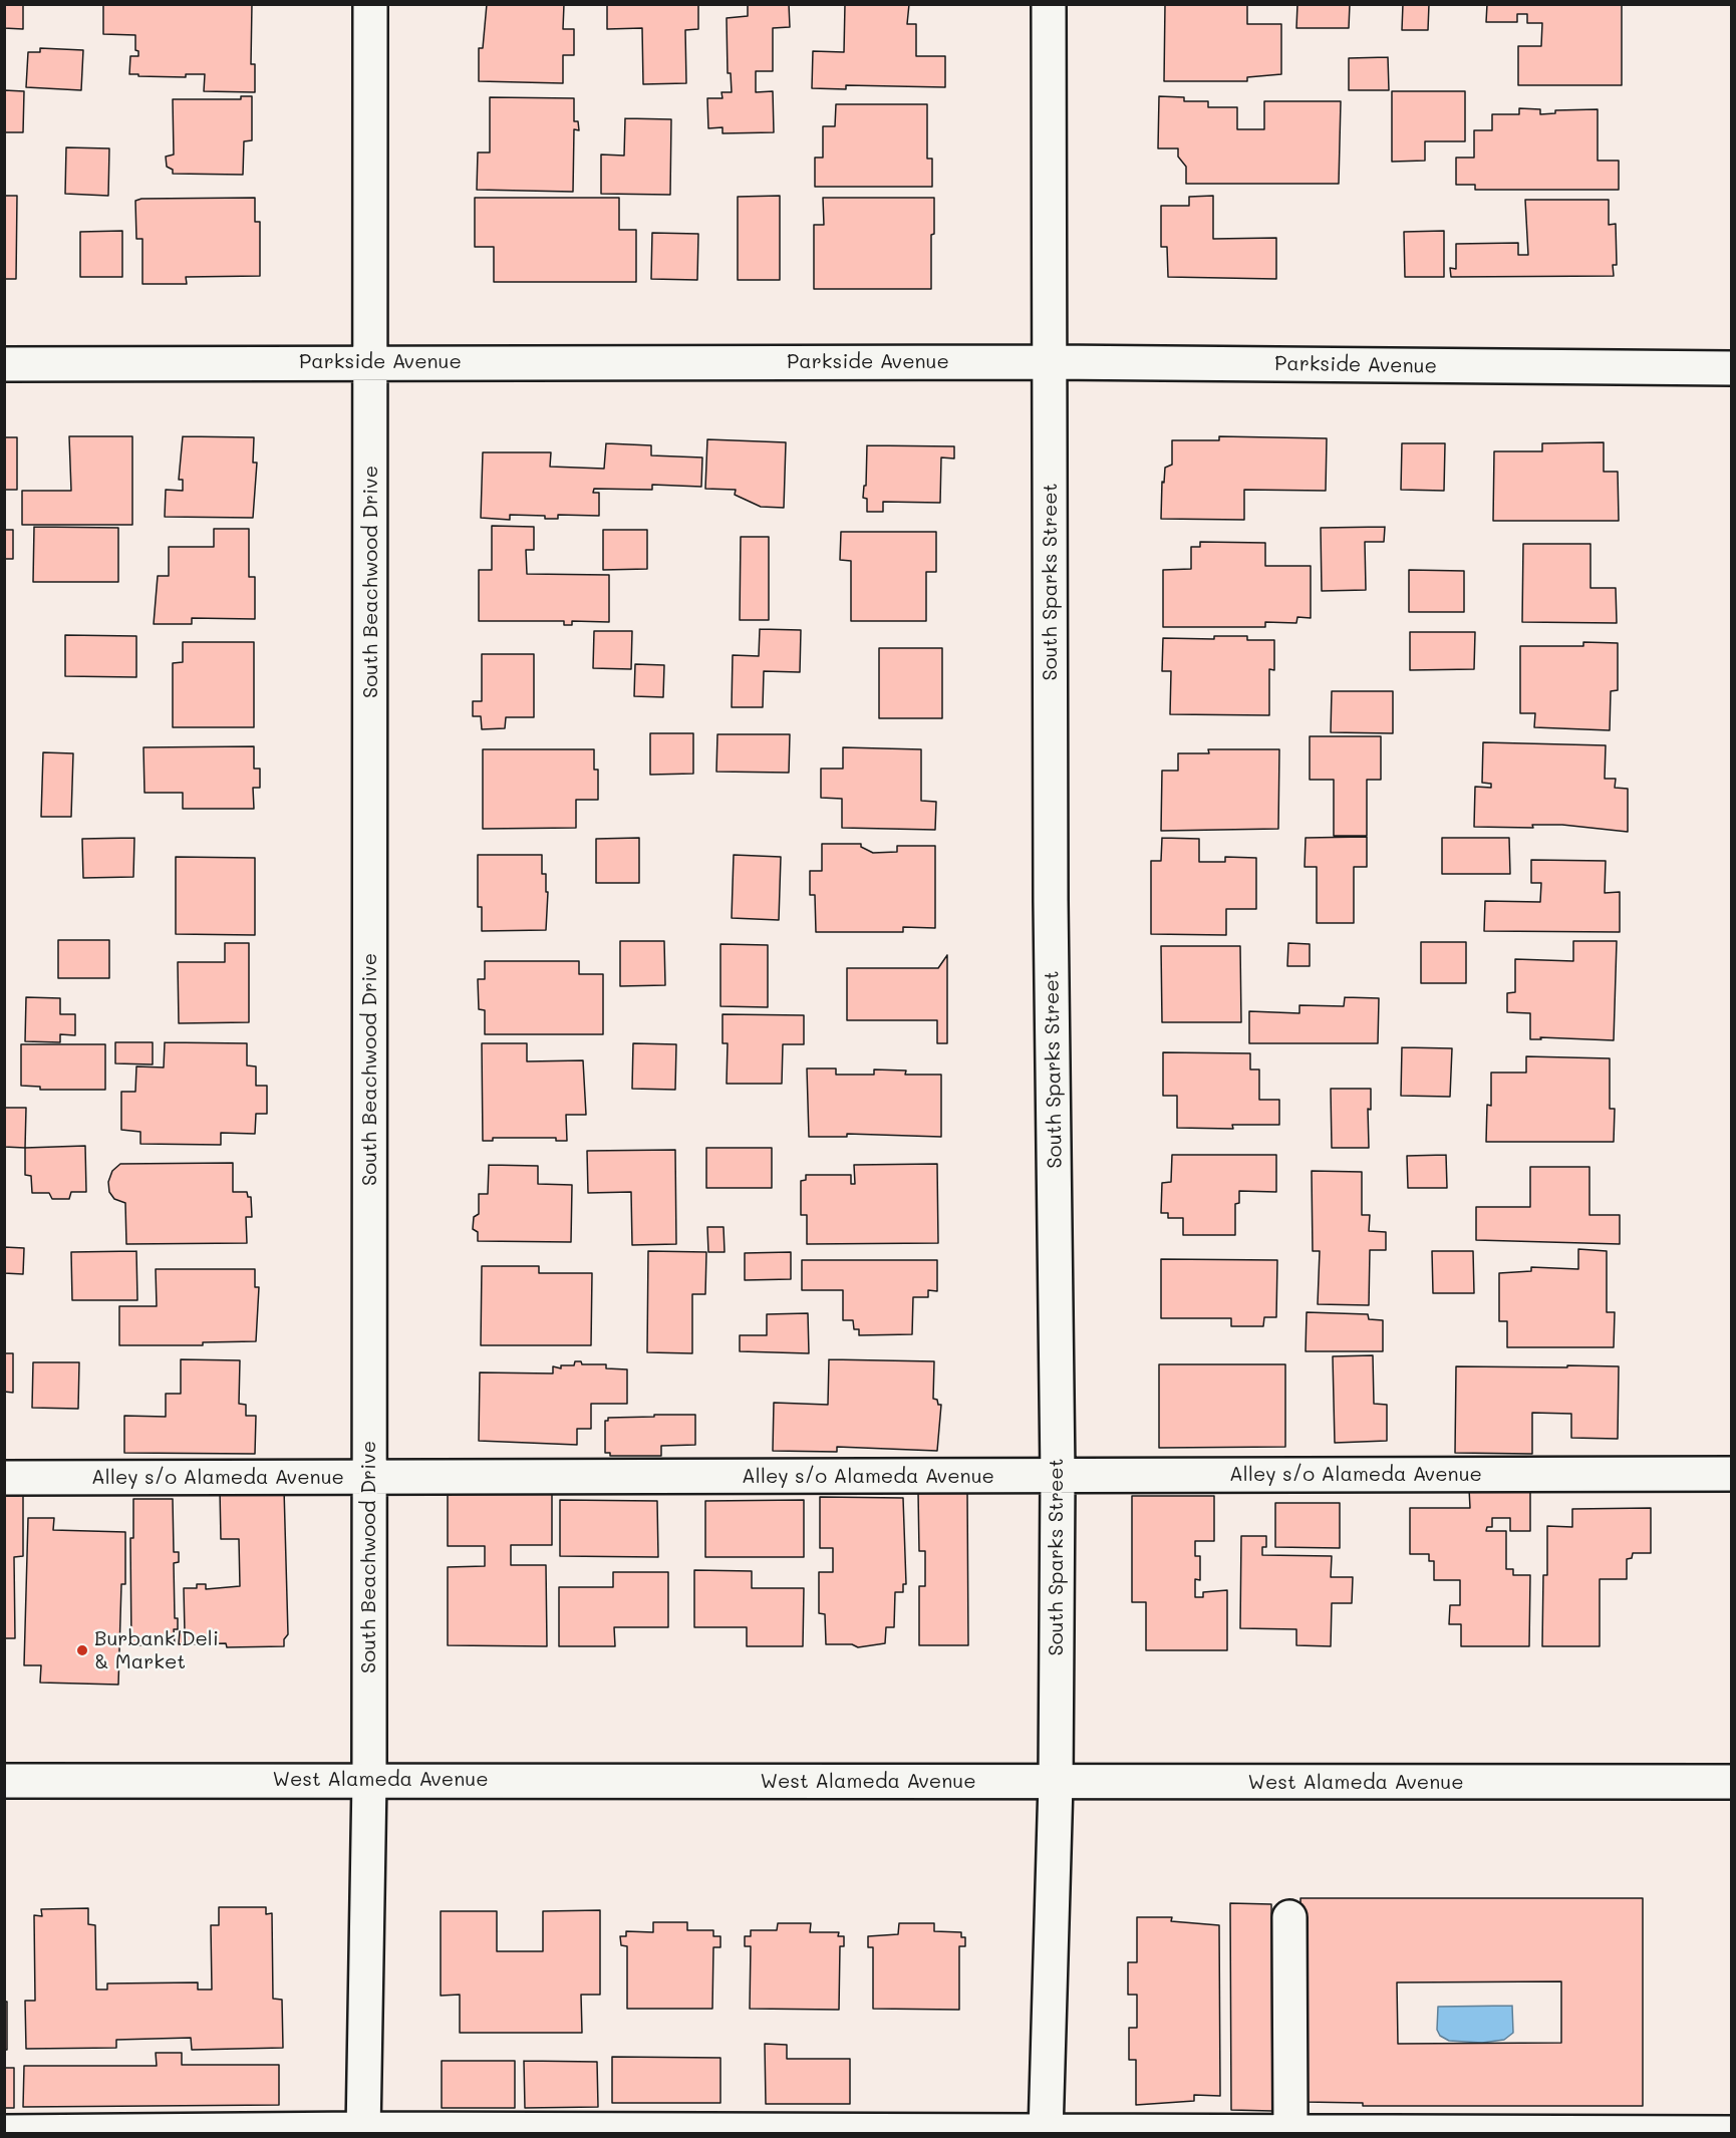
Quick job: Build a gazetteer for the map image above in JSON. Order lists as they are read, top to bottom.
{
  "streets": {
    "street": [
      "Parkside Avenue",
      "South Beachwood Drive",
      "South Sparks Street",
      "Alley s/o Alameda Avenue",
      "West Alameda Avenue"
    ]
  },
  "crossings": [
    ["Parkside Avenue", "South Beachwood Drive"],
    ["Parkside Avenue", "South Sparks Street"],
    ["South Beachwood Drive", "Alley s/o Alameda Avenue"],
    ["South Beachwood Drive", "West Alameda Avenue"],
    ["South Sparks Street", "Alley s/o Alameda Avenue"],
    ["South Sparks Street", "West Alameda Avenue"]
  ],
  "places": ["Burbank Deli & Market"]
}
